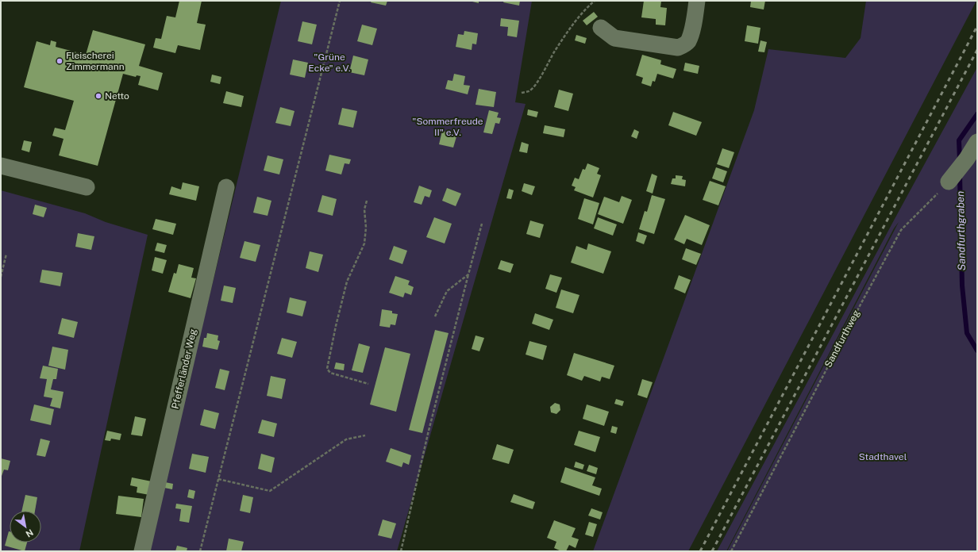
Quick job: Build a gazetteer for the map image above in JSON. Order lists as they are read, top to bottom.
{
  "streets": {
    "street": ["Pfefferländer Weg"],
    "path": ["Sandfurthweg"]
  },
  "water": ["Sandfurthgraben"],
  "parks": ["\"Grüne Ecke\" e.V.", "\"Sommerfreude II\" e.V.", "Stadthavel"],
  "places": ["Fleischerei Zimmermann", "Netto"],
  "north": "bottom right"
}
